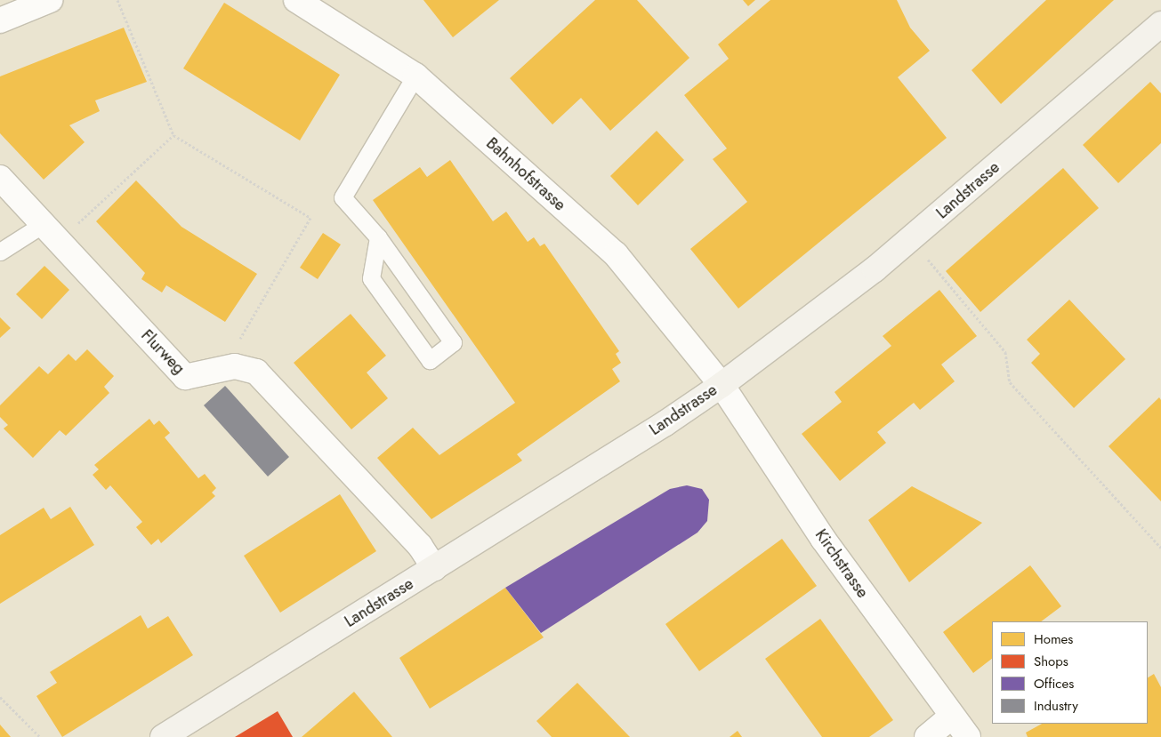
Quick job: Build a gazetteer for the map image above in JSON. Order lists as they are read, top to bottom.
{
  "streets": {
    "main road": ["Landstrasse"],
    "street": ["Bahnhofstrasse", "Flurweg", "Kirchstrasse"]
  },
  "crossings": [
    ["Bahnhofstrasse", "Landstrasse"],
    ["Bahnhofstrasse", "Kirchstrasse"],
    ["Landstrasse", "Flurweg"],
    ["Landstrasse", "Kirchstrasse"]
  ],
  "legend": [
    "Homes",
    "Shops",
    "Offices",
    "Industry"
  ]
}
